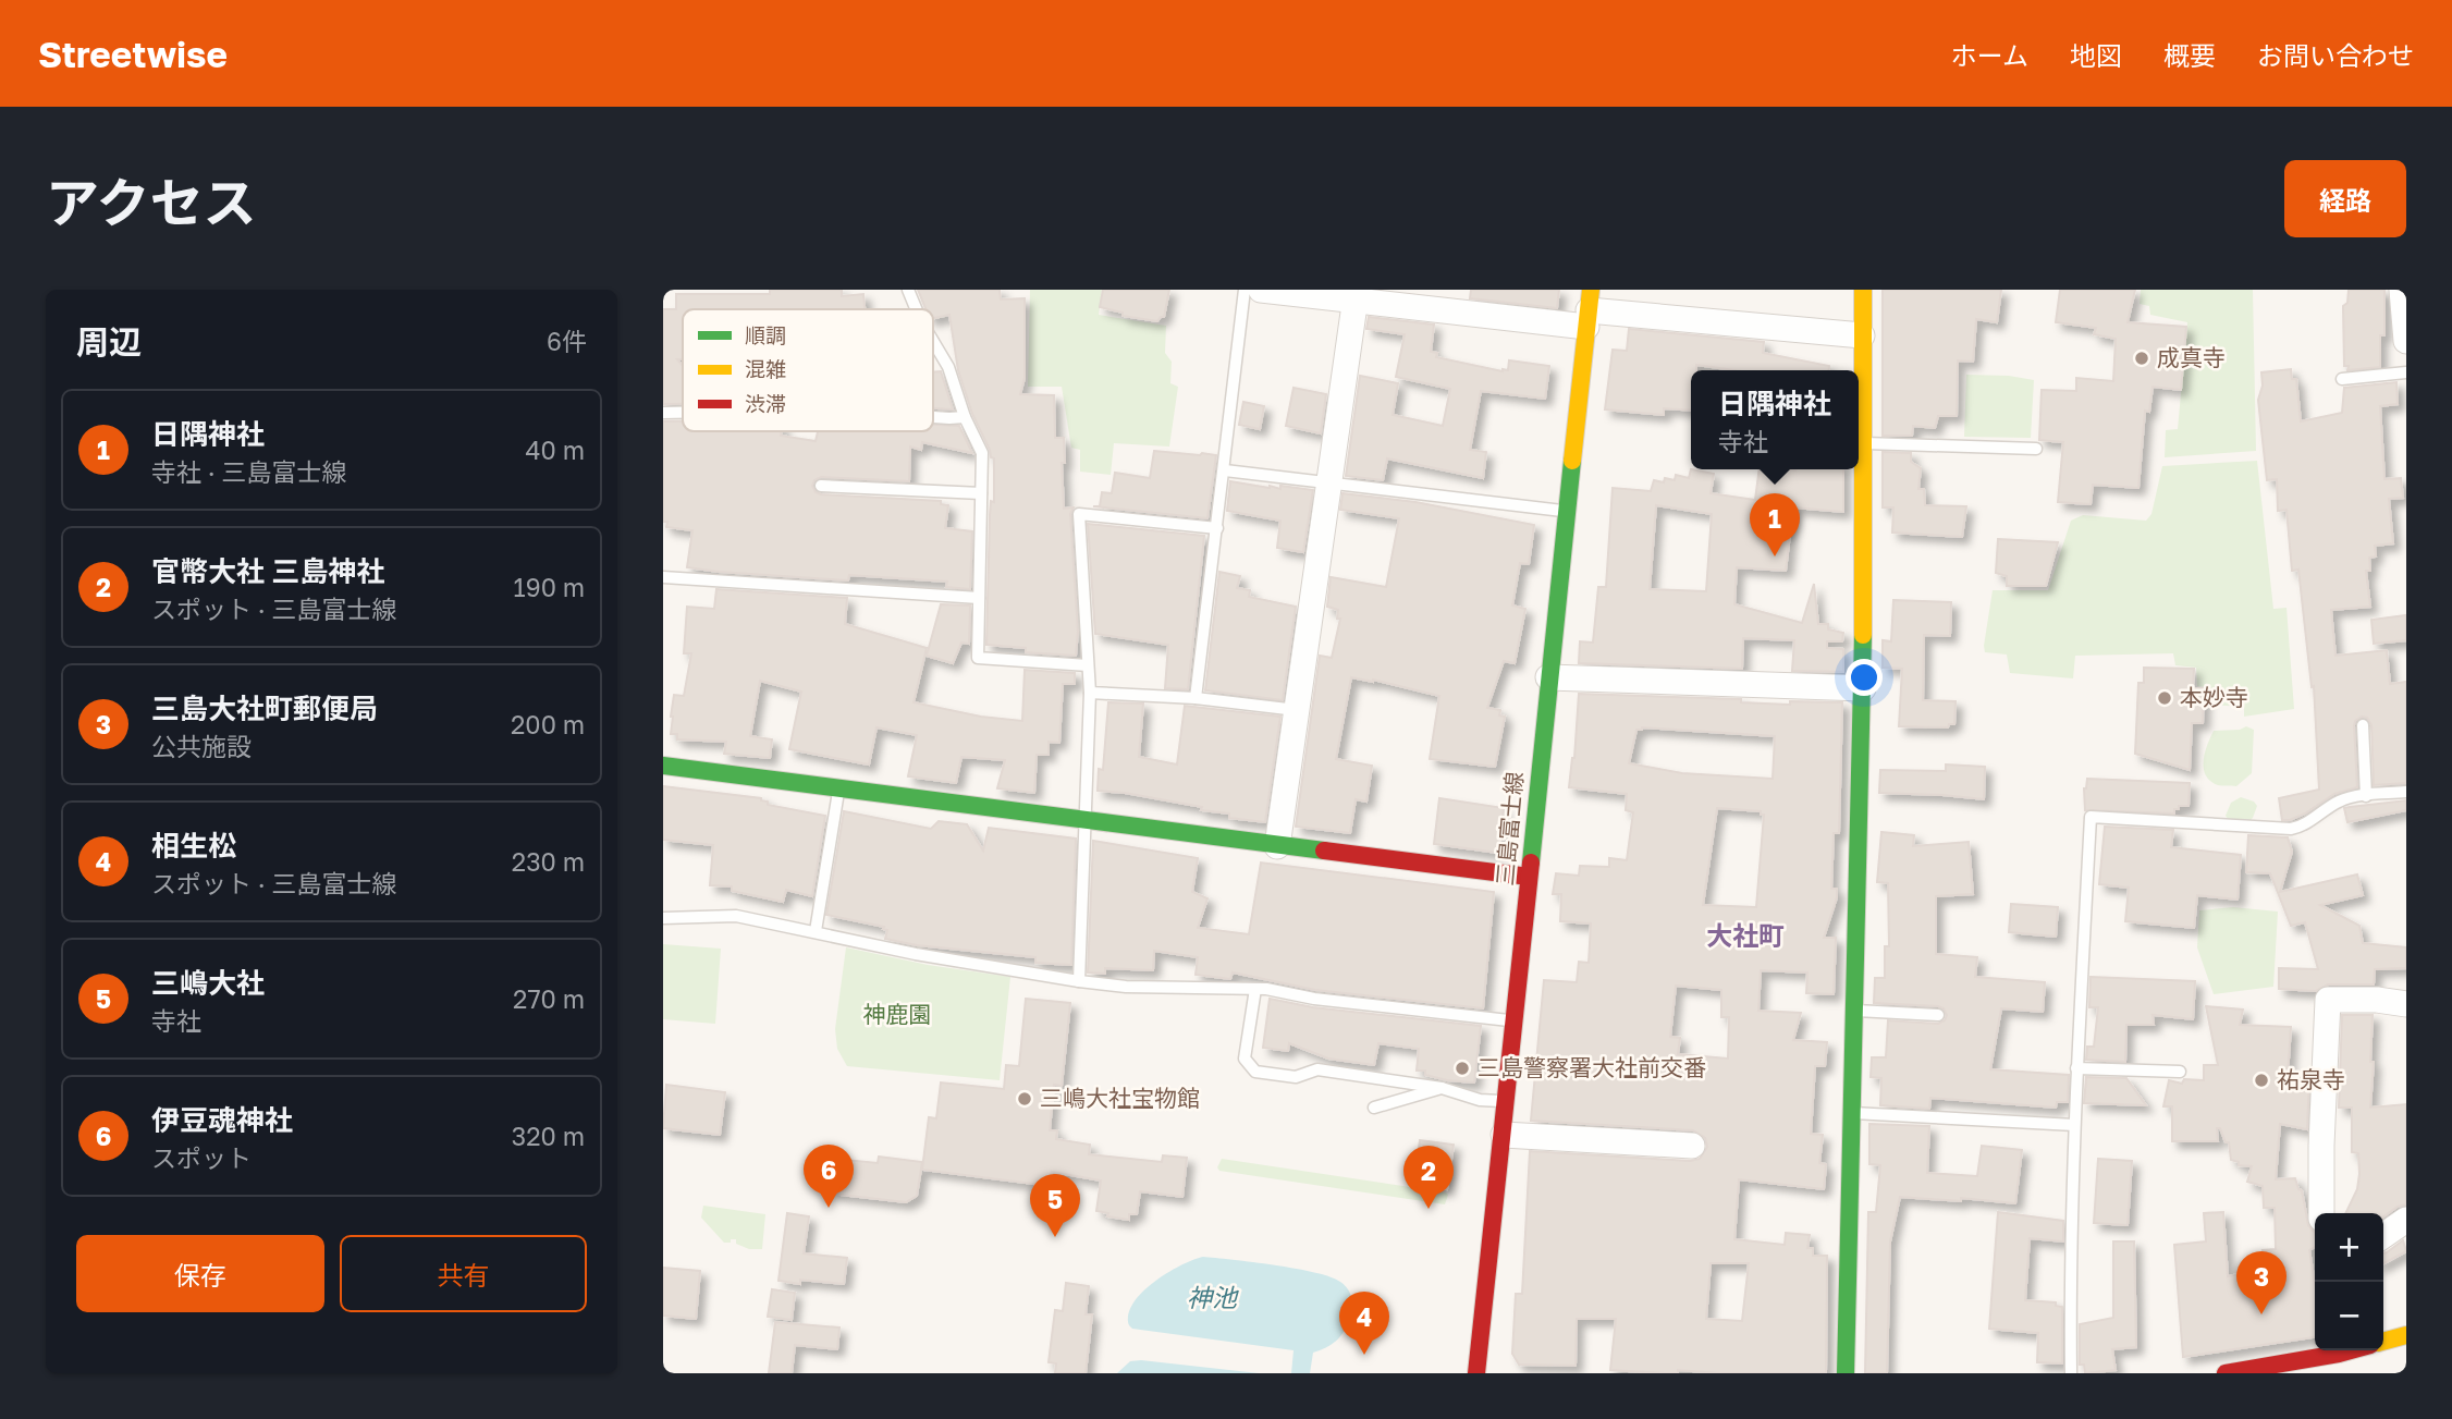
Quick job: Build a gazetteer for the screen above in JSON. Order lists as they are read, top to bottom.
{
  "streets": {
    "street": ["三島富士線"]
  },
  "districts": ["大社町"],
  "water": ["神池"],
  "parks": ["神鹿園"],
  "places": [
    "成真寺",
    "本妙寺",
    "三島警察署大社前交番",
    "祐泉寺",
    "三嶋大社宝物館"
  ],
  "legend": ["順調", "混雑", "渋滞"],
  "page": {
    "header": "Streetwise",
    "nav": [
      "ホーム",
      "地図",
      "概要",
      "お問い合わせ"
    ],
    "title": "アクセス",
    "buttons": [
      "経路",
      ["保存", "共有"]
    ],
    "heading": ["周辺", "6件"],
    "popup": ["日隅神社", "寺社"],
    "list": [
      {
        "mark": "1",
        "name": "日隅神社",
        "note": "寺社 · 三島富士線",
        "value": "40 m"
      },
      {
        "mark": "2",
        "name": "官幣大社 三島神社",
        "note": "スポット · 三島富士線",
        "value": "190 m"
      },
      {
        "mark": "3",
        "name": "三島大社町郵便局",
        "note": "公共施設",
        "value": "200 m"
      },
      {
        "mark": "4",
        "name": "相生松",
        "note": "スポット · 三島富士線",
        "value": "230 m"
      },
      {
        "mark": "5",
        "name": "三嶋大社",
        "note": "寺社",
        "value": "270 m"
      },
      {
        "mark": "6",
        "name": "伊豆魂神社",
        "note": "スポット",
        "value": "320 m"
      }
    ],
    "pins": [
      "1",
      "6",
      "2",
      "5",
      "3",
      "4"
    ],
    "map_buttons": ["+", "−"]
  }
}
